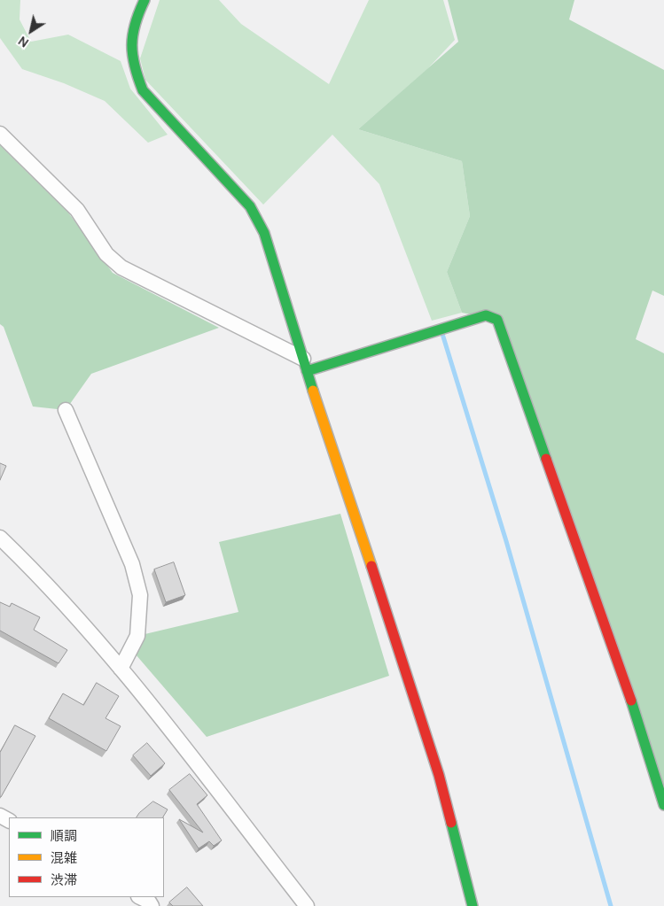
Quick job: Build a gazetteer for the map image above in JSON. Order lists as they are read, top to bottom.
{
  "legend": ["順調", "混雑", "渋滞"],
  "north": "bottom left"
}
